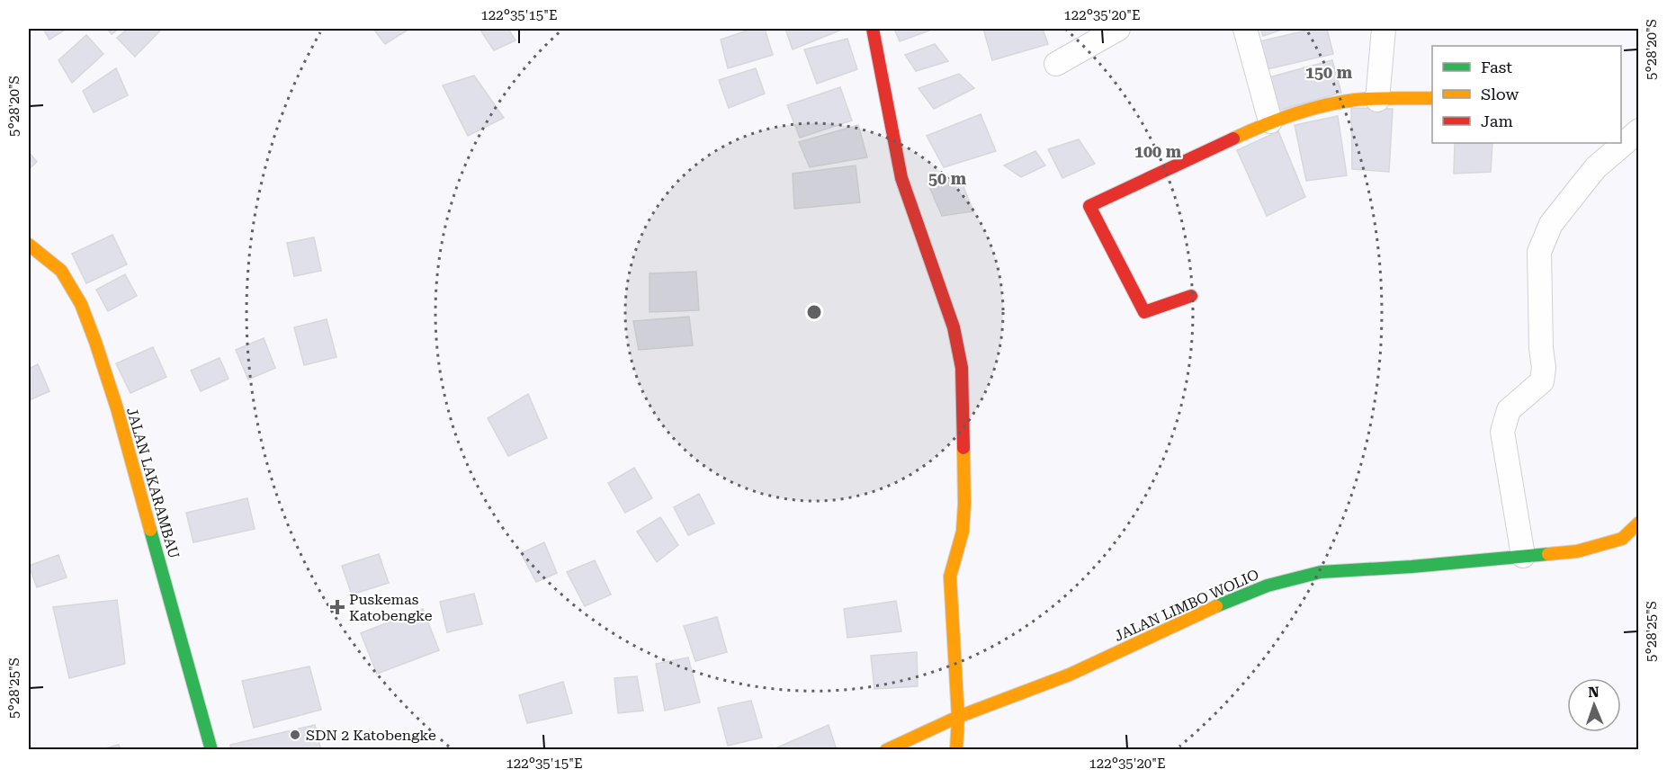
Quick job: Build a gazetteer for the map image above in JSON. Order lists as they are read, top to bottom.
{
  "streets": {
    "street": ["JALAN LAKARAMBAU", "JALAN LIMBO WOLIO"]
  },
  "places": {
    "health": ["Puskemas Katobengke"],
    "other": ["SDN 2 Katobengke"]
  },
  "legend": ["Fast", "Slow", "Jam"],
  "north": "top",
  "coordinates": [
    "122°35'15\"E",
    "122°35'20\"E",
    "5°28'20\"S",
    "5°28'25\"S"
  ],
  "rings": ["150 m", "100 m", "50 m"]
}
